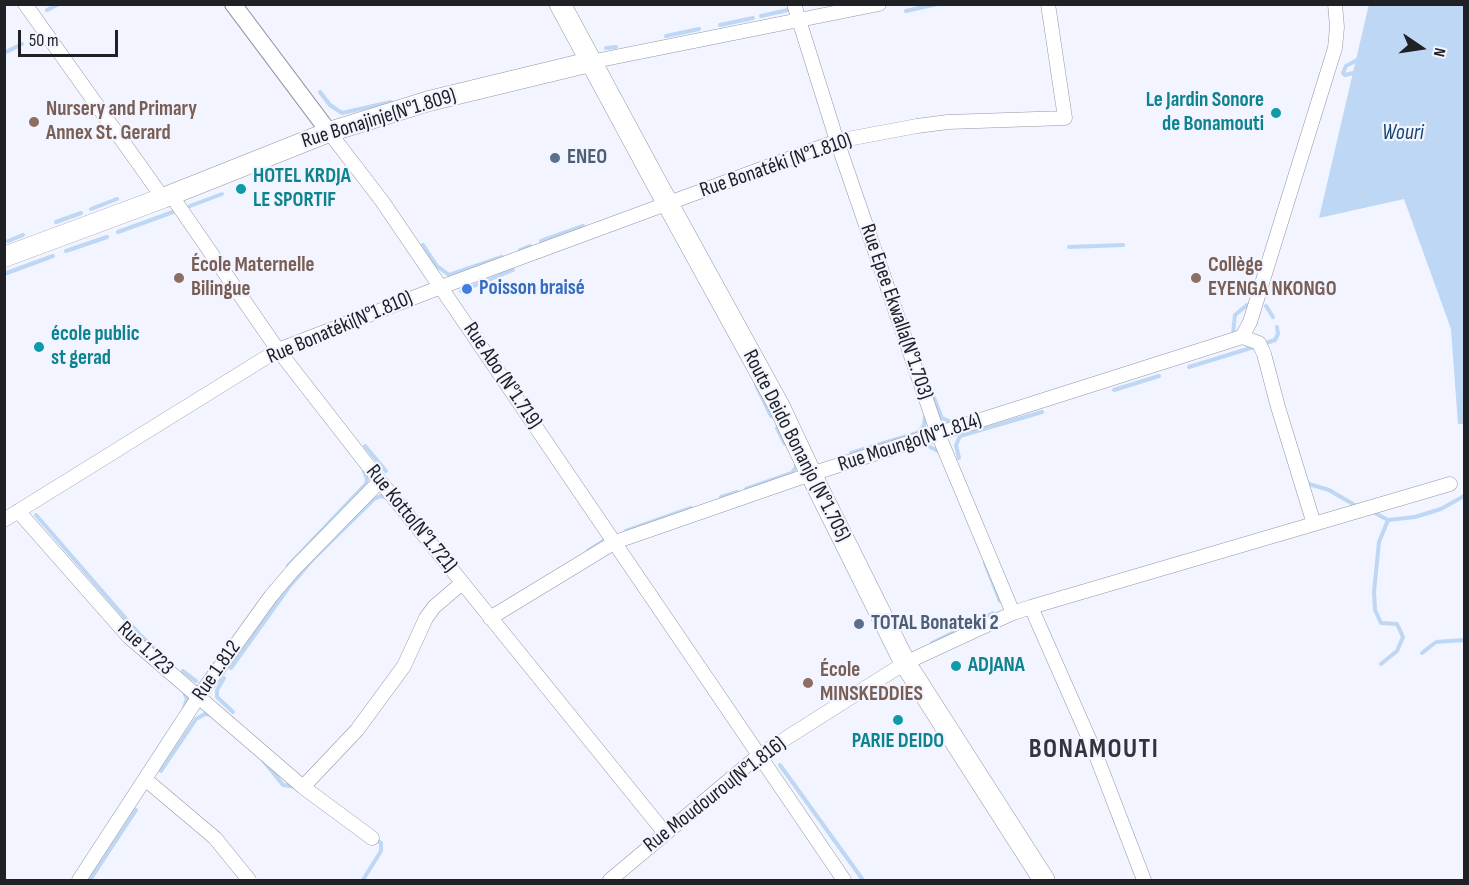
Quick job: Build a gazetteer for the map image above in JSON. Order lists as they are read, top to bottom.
{
  "streets": {
    "main road": ["Rue Bonajinje(N°1.809)", "Route Deido Bonanjo (N°1.705)"],
    "street": [
      "Rue Bonatéki (N°1.810)",
      "Rue Epee Ekwalla(N°1.703)",
      "Rue Bonatéki(N°1.810)",
      "Rue Abo (N°1.719)",
      "Rue Moungo(N°1.814)",
      "Rue Kotto(N°1.721)",
      "Rue 1.723",
      "Rue 1.812",
      "Rue Moudourou(N°1.816)"
    ]
  },
  "crossings": [
    ["Rue Bonajinje(N°1.809)", "Rue Abo (N°1.719)"],
    ["Rue Bonajinje(N°1.809)", "Route Deido Bonanjo (N°1.705)"],
    ["Rue Bonajinje(N°1.809)", "Rue Kotto(N°1.721)"],
    ["Rue Bonatéki (N°1.810)", "Rue Epee Ekwalla(N°1.703)"],
    ["Rue Bonatéki (N°1.810)", "Rue Bonatéki(N°1.810)"],
    ["Rue Bonatéki (N°1.810)", "Route Deido Bonanjo (N°1.705)"],
    ["Rue Epee Ekwalla(N°1.703)", "Rue Moungo(N°1.814)"],
    ["Rue Epee Ekwalla(N°1.703)", "Rue Moudourou(N°1.816)"],
    ["Rue Bonatéki(N°1.810)", "Rue Abo (N°1.719)"],
    ["Rue Bonatéki(N°1.810)", "Route Deido Bonanjo (N°1.705)"],
    ["Rue Bonatéki(N°1.810)", "Rue Kotto(N°1.721)"],
    ["Rue Bonatéki(N°1.810)", "Rue 1.723"],
    ["Rue Abo (N°1.719)", "Rue Moungo(N°1.814)"],
    ["Rue Abo (N°1.719)", "Rue Moudourou(N°1.816)"],
    ["Rue Moungo(N°1.814)", "Route Deido Bonanjo (N°1.705)"],
    ["Rue Moungo(N°1.814)", "Rue Kotto(N°1.721)"],
    ["Route Deido Bonanjo (N°1.705)", "Rue Moudourou(N°1.816)"],
    ["Rue Kotto(N°1.721)", "Rue 1.812"],
    ["Rue Kotto(N°1.721)", "Rue Moudourou(N°1.816)"],
    ["Rue 1.723", "Rue 1.812"]
  ],
  "districts": ["BONAMOUTI"],
  "water": ["Wouri"],
  "places": [
    "Le Jardin Sonore de Bonamouti",
    "Nursery and Primary Annex St. Gerard",
    "ENEO",
    "HOTEL KRDJA LE SPORTIF",
    "École Maternelle Bilingue",
    "Collège EYENGA NKONGO",
    "Poisson braisé",
    "école public st gerad",
    "TOTAL Bonateki 2",
    "ADJANA",
    "École MINSKEDDIES",
    "PARIE DEIDO"
  ],
  "scale_bar": "50 m",
  "north": "right"
}
